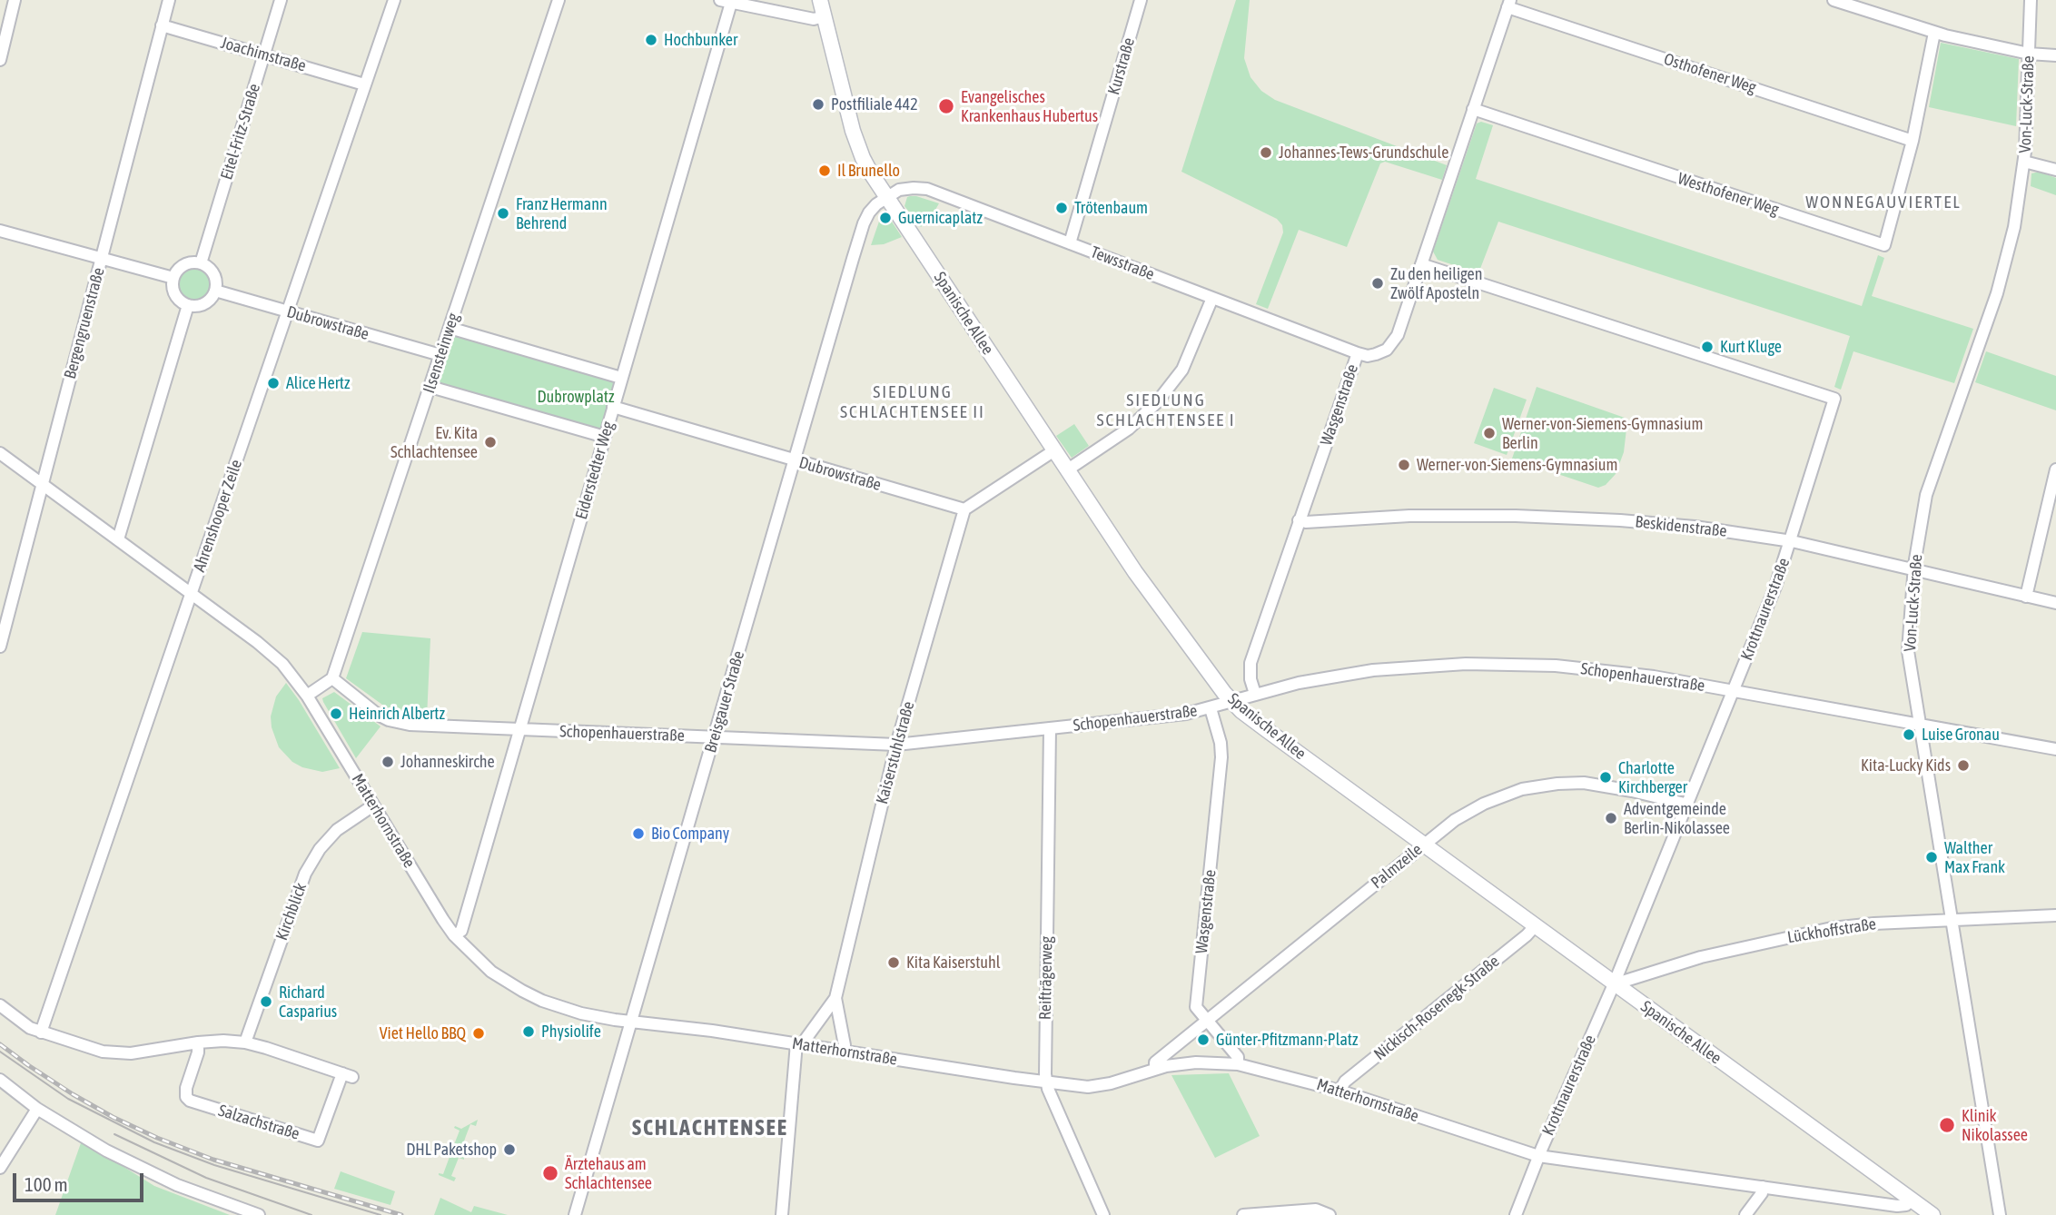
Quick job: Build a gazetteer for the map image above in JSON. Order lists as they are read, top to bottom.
{
  "streets": {
    "main road": ["Spanische Allee"],
    "street": [
      "Joachimstraße",
      "Kurstraße",
      "Osthofener Weg",
      "Von-Luck-Straße",
      "Eitel-Fritz-Straße",
      "Westhofener Weg",
      "Tewsstraße",
      "Bergengruenstraße",
      "Dubrowstraße",
      "Ilsensteinweg",
      "Wasgenstraße",
      "Eiderstedter Weg",
      "Ahrenshooper Zeile",
      "Beskidenstraße",
      "Krottnaurerstraße",
      "Schopenhauerstraße",
      "Breisgauer Straße",
      "Kaiserstuhlstraße",
      "Matterhornstraße",
      "Palmzeile",
      "Kirchblick",
      "Lückhoffstraße",
      "Reifträgerweg",
      "Nickisch-Rosenegk-Straße",
      "Salzachstraße"
    ]
  },
  "crossings": [
    ["Joachimstraße", "Eitel-Fritz-Straße"],
    ["Joachimstraße", "Bergengruenstraße"],
    ["Joachimstraße", "Ahrenshooper Zeile"],
    ["Kurstraße", "Tewsstraße"],
    ["Osthofener Weg", "Westhofener Weg"],
    ["Osthofener Weg", "Wasgenstraße"],
    ["Von-Luck-Straße", "Beskidenstraße"],
    ["Von-Luck-Straße", "Schopenhauerstraße"],
    ["Von-Luck-Straße", "Lückhoffstraße"],
    ["Eitel-Fritz-Straße", "Dubrowstraße"],
    ["Westhofener Weg", "Wasgenstraße"],
    ["Tewsstraße", "Spanische Allee"],
    ["Tewsstraße", "Wasgenstraße"],
    ["Tewsstraße", "Breisgauer Straße"],
    ["Spanische Allee", "Krottnaurerstraße"],
    ["Spanische Allee", "Schopenhauerstraße"],
    ["Spanische Allee", "Breisgauer Straße"],
    ["Spanische Allee", "Matterhornstraße"],
    ["Spanische Allee", "Palmzeile"],
    ["Spanische Allee", "Lückhoffstraße"],
    ["Spanische Allee", "Nickisch-Rosenegk-Straße"],
    ["Bergengruenstraße", "Matterhornstraße"],
    ["Dubrowstraße", "Ilsensteinweg"],
    ["Dubrowstraße", "Eiderstedter Weg"],
    ["Dubrowstraße", "Ahrenshooper Zeile"],
    ["Dubrowstraße", "Breisgauer Straße"],
    ["Dubrowstraße", "Kaiserstuhlstraße"],
    ["Ilsensteinweg", "Schopenhauerstraße"],
    ["Wasgenstraße", "Beskidenstraße"],
    ["Wasgenstraße", "Krottnaurerstraße"],
    ["Wasgenstraße", "Schopenhauerstraße"],
    ["Wasgenstraße", "Matterhornstraße"],
    ["Wasgenstraße", "Palmzeile"],
    ["Eiderstedter Weg", "Schopenhauerstraße"],
    ["Eiderstedter Weg", "Matterhornstraße"],
    ["Ahrenshooper Zeile", "Matterhornstraße"],
    ["Ahrenshooper Zeile", "Salzachstraße"],
    ["Beskidenstraße", "Krottnaurerstraße"],
    ["Krottnaurerstraße", "Schopenhauerstraße"],
    ["Krottnaurerstraße", "Matterhornstraße"],
    ["Krottnaurerstraße", "Palmzeile"],
    ["Krottnaurerstraße", "Lückhoffstraße"],
    ["Schopenhauerstraße", "Breisgauer Straße"],
    ["Schopenhauerstraße", "Kaiserstuhlstraße"],
    ["Schopenhauerstraße", "Reifträgerweg"],
    ["Breisgauer Straße", "Matterhornstraße"],
    ["Kaiserstuhlstraße", "Matterhornstraße"],
    ["Matterhornstraße", "Palmzeile"],
    ["Matterhornstraße", "Kirchblick"],
    ["Matterhornstraße", "Reifträgerweg"],
    ["Matterhornstraße", "Nickisch-Rosenegk-Straße"],
    ["Kirchblick", "Salzachstraße"]
  ],
  "districts": [
    "WONNEGAUVIERTEL",
    "SIEDLUNG SCHLACHTENSEE II",
    "SIEDLUNG SCHLACHTENSEE I",
    "SCHLACHTENSEE"
  ],
  "parks": ["Dubrowplatz"],
  "places": [
    "Hochbunker",
    "Postfiliale 442",
    "Evangelisches Krankenhaus Hubertus",
    "Johannes-Tews-Grundschule",
    "Il Brunello",
    "Trötenbaum",
    "Franz Hermann Behrend",
    "Guernicaplatz",
    "Zu den heiligen Zwölf Aposteln",
    "Kurt Kluge",
    "Alice Hertz",
    "Werner-von-Siemens-Gymnasium Berlin",
    "Ev. Kita Schlachtensee",
    "Werner-von-Siemens-Gymnasium",
    "Heinrich Albertz",
    "Luise Gronau",
    "Johanneskirche",
    "Kita-Lucky Kids",
    "Charlotte Kirchberger",
    "Adventgemeinde Berlin-Nikolassee",
    "Bio Company",
    "Walther Max Frank",
    "Kita Kaiserstuhl",
    "Richard Casparius",
    "Physiolife",
    "Viet Hello BBQ",
    "Günter-Pfitzmann-Platz",
    "Klinik Nikolassee",
    "DHL Paketshop",
    "Ärztehaus am Schlachtensee"
  ],
  "scale_bar": "100 m"
}
